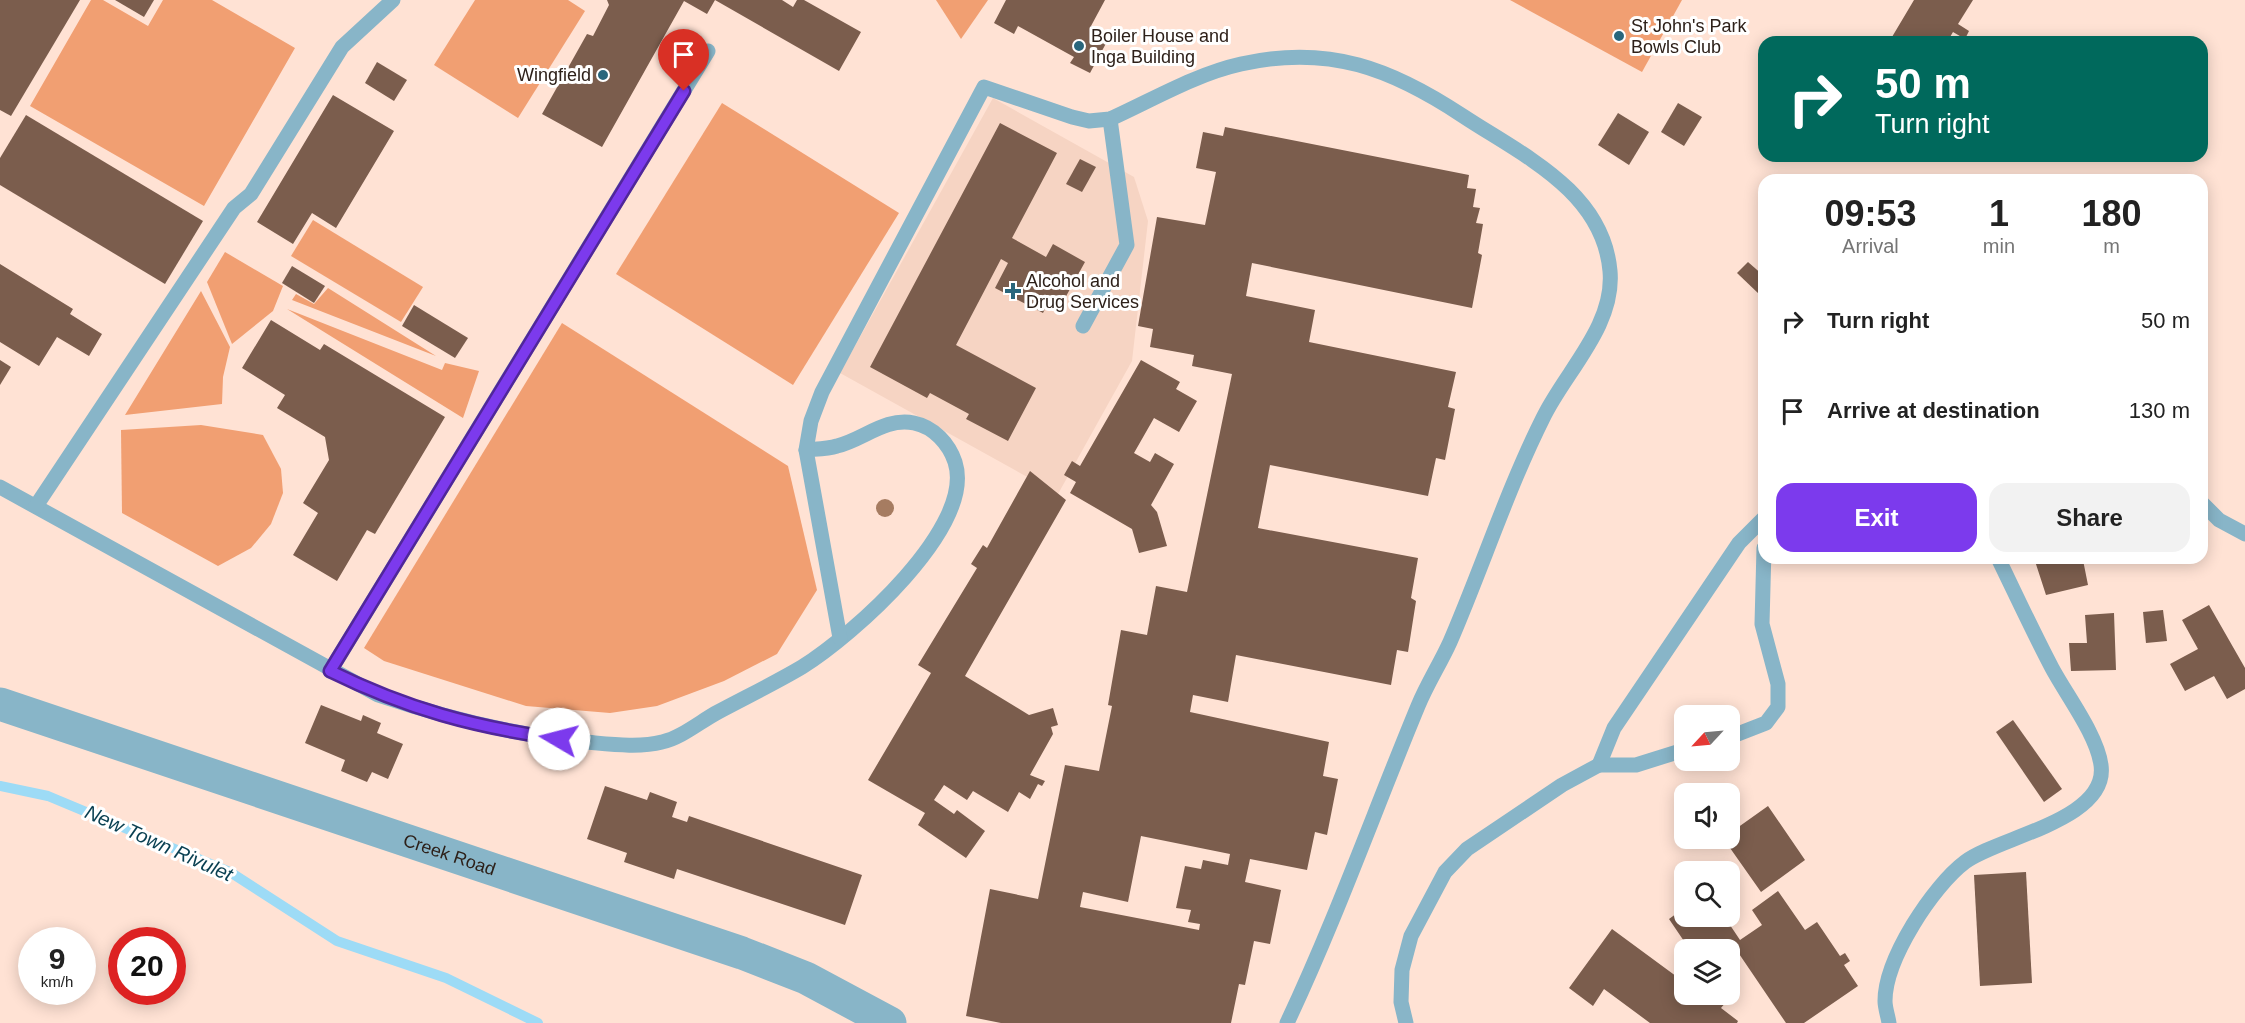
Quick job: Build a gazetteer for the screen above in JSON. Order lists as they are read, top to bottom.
{
  "streets": {
    "street": ["Creek Road"]
  },
  "water": ["New Town Rivulet"],
  "places": {
    "other": ["St John's Park Bowls Club", "Boiler House and Inga Building", "Wingfield"],
    "health": ["Alcohol and Drug Services"]
  },
  "north": "bottom left",
  "page": {
    "turn": ["50 m", "Turn right"],
    "eta": [
      "09:53",
      "Arrival",
      "1",
      "min",
      "180",
      "m"
    ],
    "list": [
      {
        "name": "Turn right",
        "value": "50 m"
      },
      {
        "name": "Arrive at destination",
        "value": "130 m"
      }
    ],
    "buttons": ["Exit", "Share"],
    "speed": "9 km/h",
    "limit": "20"
  }
}
